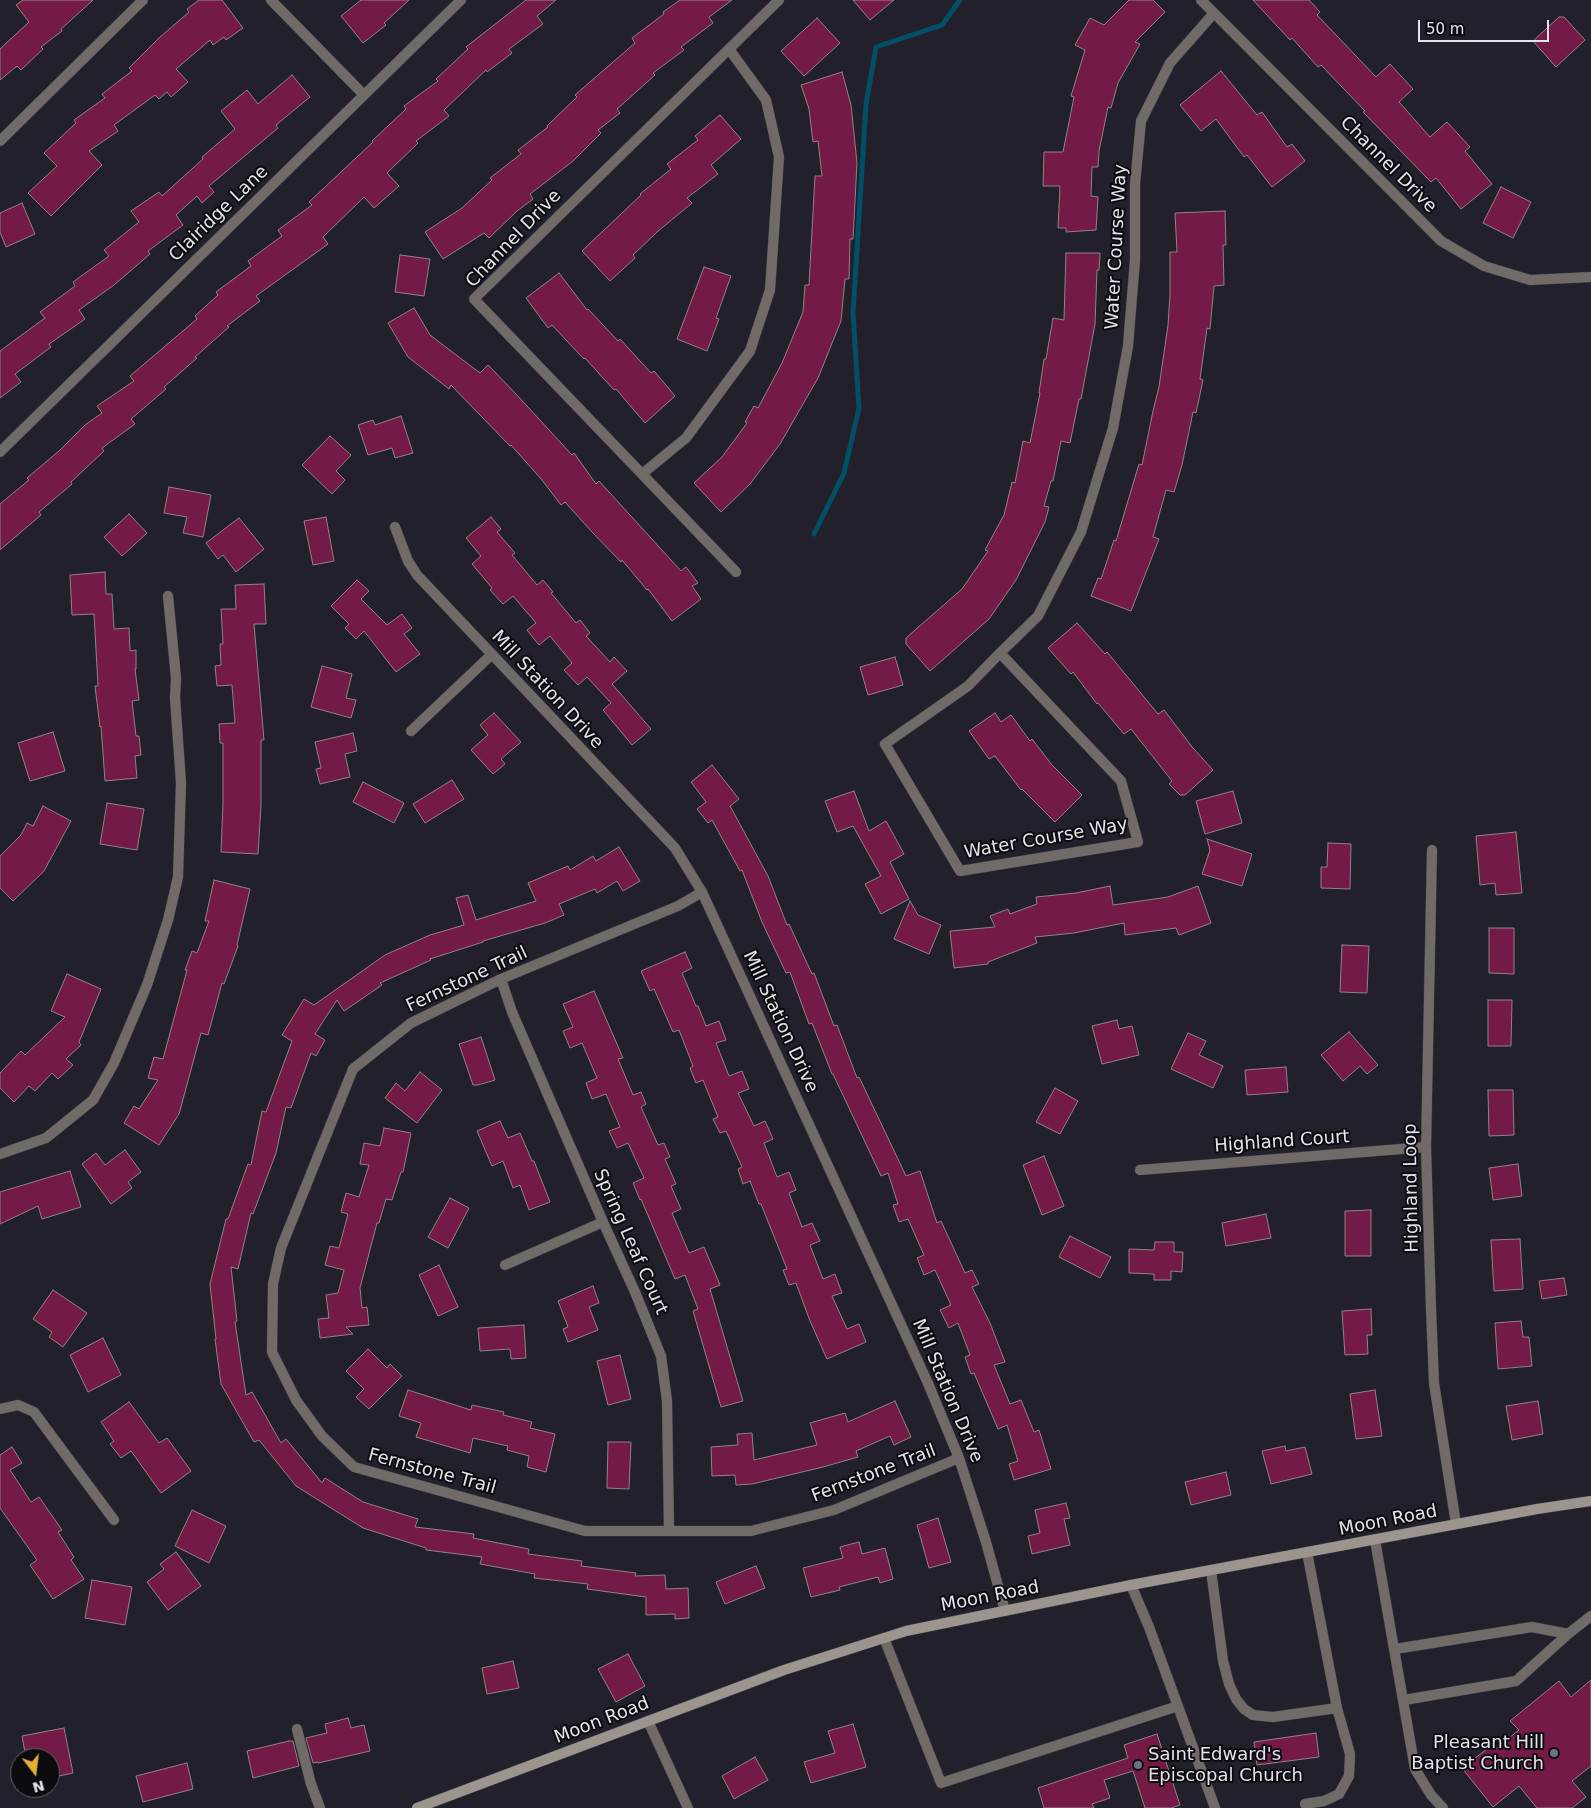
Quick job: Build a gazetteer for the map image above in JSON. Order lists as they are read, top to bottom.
{
  "streets": {
    "street": [
      "Channel Drive",
      "Clairidge Lane",
      "Water Course Way",
      "Mill Station Drive",
      "Fernstone Trail",
      "Highland Court",
      "Highland Loop",
      "Spring Leaf Court",
      "Moon Road"
    ]
  },
  "crossings": [
    ["Channel Drive", "Water Course Way"],
    ["Mill Station Drive", "Fernstone Trail"],
    ["Mill Station Drive", "Moon Road"],
    ["Fernstone Trail", "Spring Leaf Court"],
    ["Highland Court", "Highland Loop"],
    ["Highland Loop", "Moon Road"]
  ],
  "places": ["Pleasant Hill Baptist Church", "Saint Edward's Episcopal Church"],
  "scale_bar": "50 m",
  "north": "bottom"
}
